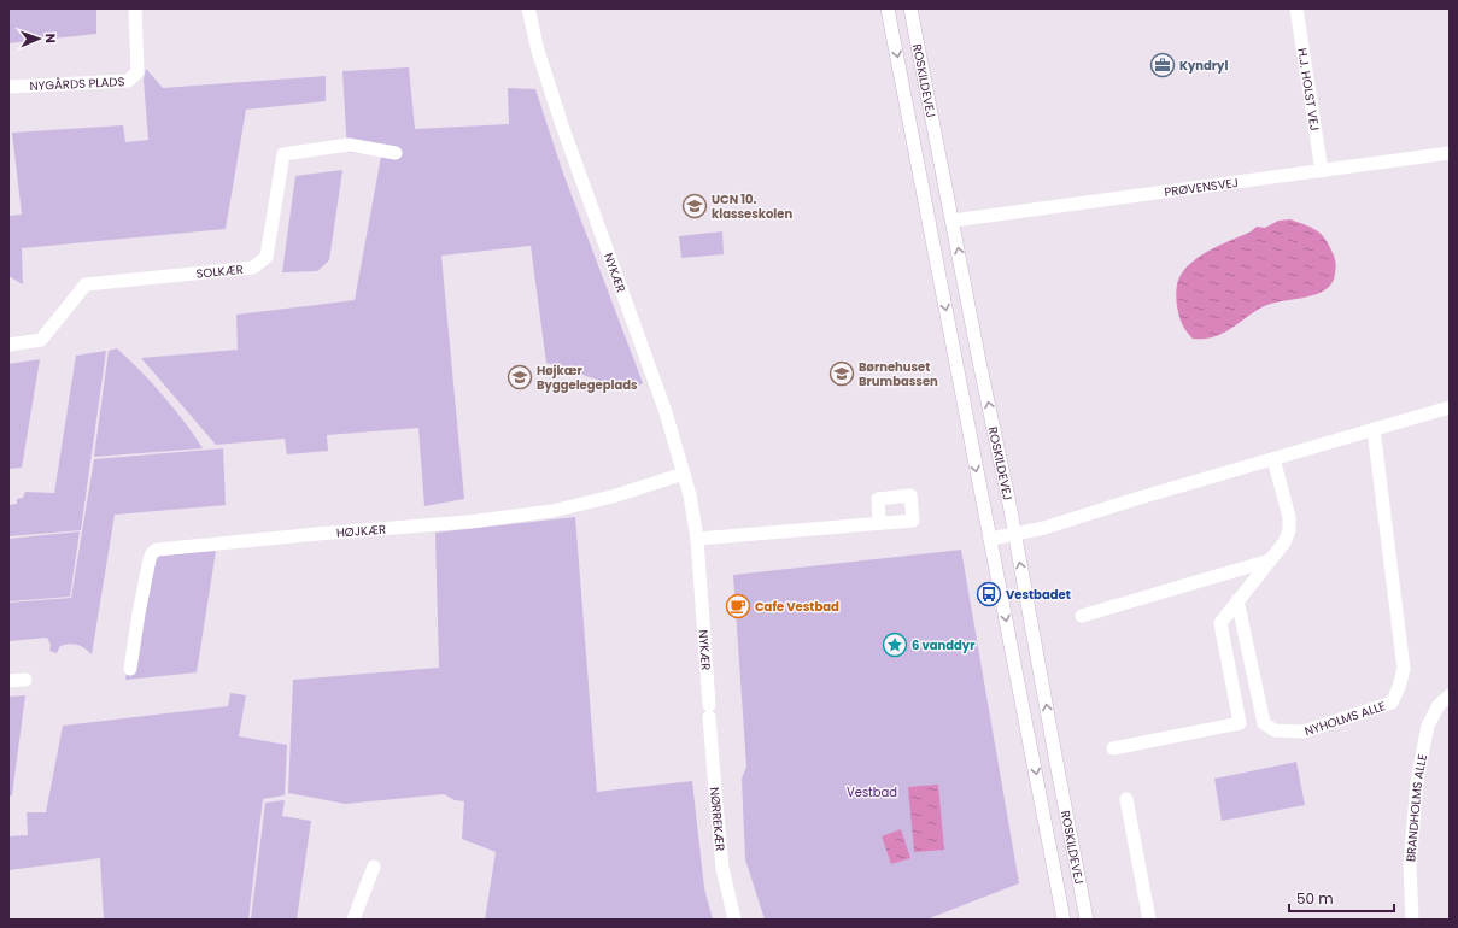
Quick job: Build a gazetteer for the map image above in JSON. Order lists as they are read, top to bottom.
{
  "streets": {
    "street": [
      "ROSKILDEVEJ",
      "NYGÅRDS PLADS",
      "H.J. HOLST VEJ",
      "PRØVENSVEJ",
      "SOLKÆR",
      "NYKÆR",
      "HØJKÆR",
      "NYHOLMS ALLE",
      "BRANDHOLMS ALLE",
      "NØRREKÆR"
    ]
  },
  "crossings": [
    ["ROSKILDEVEJ", "PRØVENSVEJ"],
    ["H.J. HOLST VEJ", "PRØVENSVEJ"],
    ["NYKÆR", "HØJKÆR"],
    ["NYKÆR", "NØRREKÆR"]
  ],
  "parks": ["Vestbad"],
  "places": {
    "office": ["Kyndryl"],
    "school or university": ["UCN 10. klasseskolen", "Børnehuset Brumbassen", "Højkær Byggelegeplads"],
    "bus stop": ["Vestbadet"],
    "cafe": ["Cafe Vestbad"],
    "place": ["6 vanddyr"]
  },
  "scale_bar": "50 m",
  "north": "right"
}
